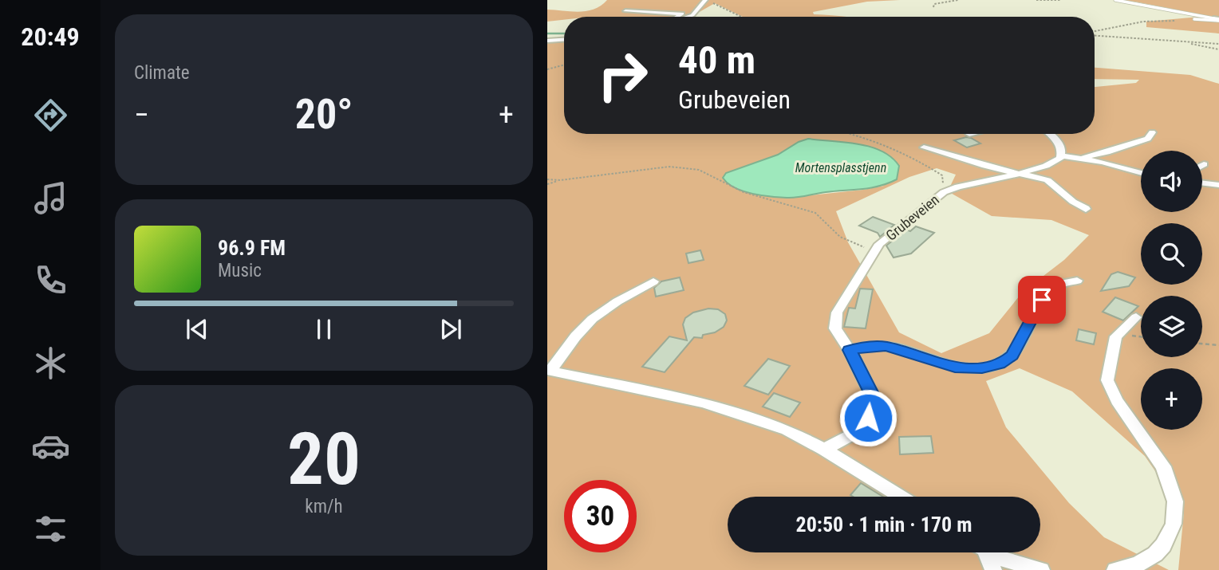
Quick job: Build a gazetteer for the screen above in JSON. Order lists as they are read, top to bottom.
{
  "streets": {
    "street": ["Grubeveien"]
  },
  "water": ["Mortensplasstjenn"],
  "page": {
    "tabs": "20:49",
    "tile": [
      "Climate",
      ["20", "km/h"]
    ],
    "turn": ["40 m", "Grubeveien"],
    "heat": ["−", "20°", "+"],
    "map_buttons": "+",
    "song": ["96.9 FM", "Music"],
    "limit": "30",
    "trip": "20:50 · 1 min · 170 m"
  }
}
